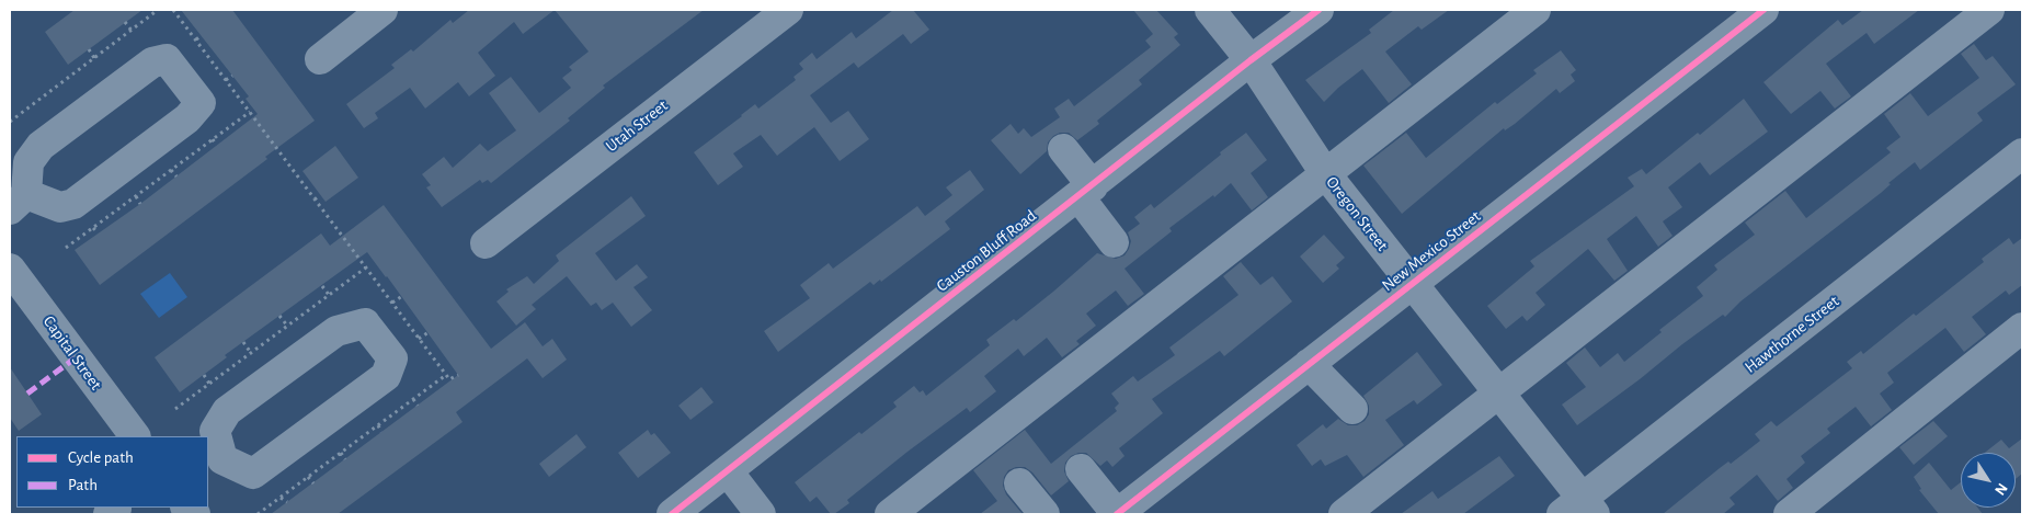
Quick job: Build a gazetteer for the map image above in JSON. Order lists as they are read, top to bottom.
{
  "streets": {
    "street": [
      "Utah Street",
      "Oregon Street",
      "Causton Bluff Road",
      "New Mexico Street",
      "Hawthorne Street",
      "Capital Street"
    ]
  },
  "crossings": [
    ["Oregon Street", "Causton Bluff Road"],
    ["Oregon Street", "New Mexico Street"],
    ["Oregon Street", "Hawthorne Street"]
  ],
  "legend": ["Cycle path", "Path"],
  "north": "bottom right"
}
